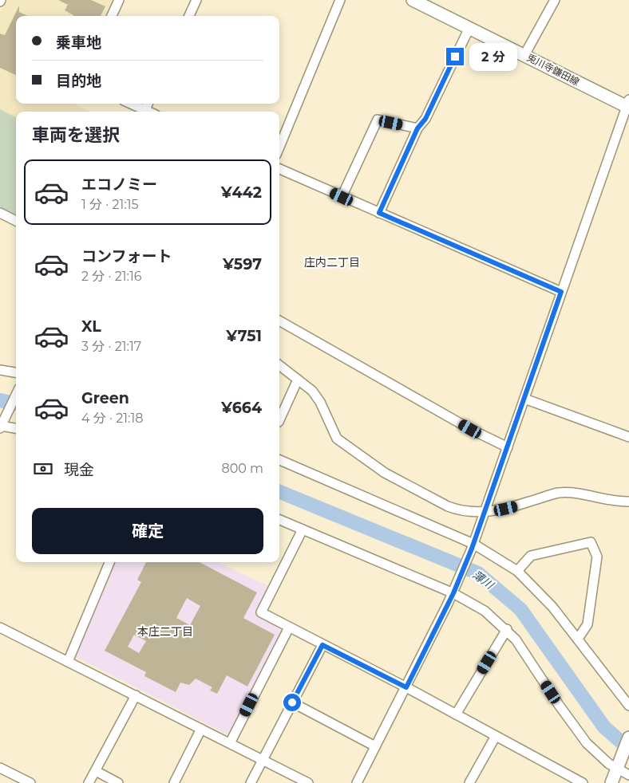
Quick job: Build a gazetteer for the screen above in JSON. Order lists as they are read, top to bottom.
{
  "streets": {
    "main road": ["兎川寺鎌田線"]
  },
  "districts": ["庄内二丁目", "本庄二丁目"],
  "water": ["薄川"],
  "page": {
    "banner": ["乗車地", "目的地"],
    "bubble": "2 分",
    "heading": "車両を選択",
    "list": [
      {
        "name": "エコノミー",
        "note": "1 分 · 21:15",
        "value": "¥442"
      },
      {
        "name": "コンフォート",
        "note": "2 分 · 21:16",
        "value": "¥597"
      },
      {
        "name": "XL",
        "note": "3 分 · 21:17",
        "value": "¥751"
      },
      {
        "name": "Green",
        "note": "4 分 · 21:18",
        "value": "¥664"
      }
    ],
    "pay": ["現金", "800 m"],
    "buttons": "確定"
  }
}
